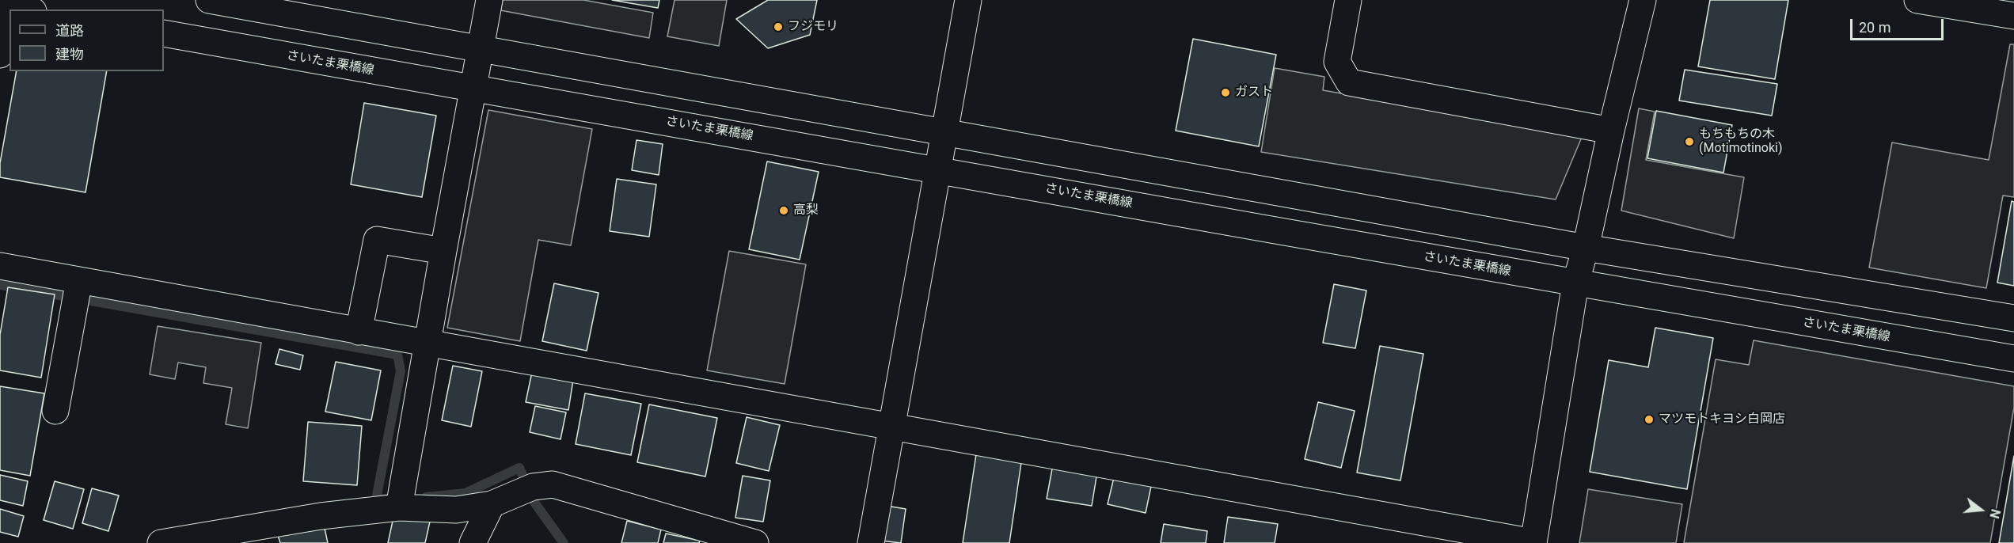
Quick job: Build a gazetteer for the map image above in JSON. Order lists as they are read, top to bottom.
{
  "streets": {
    "street": ["さいたま栗橋線"]
  },
  "places": [
    "フジモリ",
    "ガスト",
    "もちもちの木 (Motimotinoki)",
    "高梨",
    "マツモトキヨシ白岡店"
  ],
  "legend": ["道路", "建物"],
  "scale_bar": "20 m",
  "north": "right"
}
